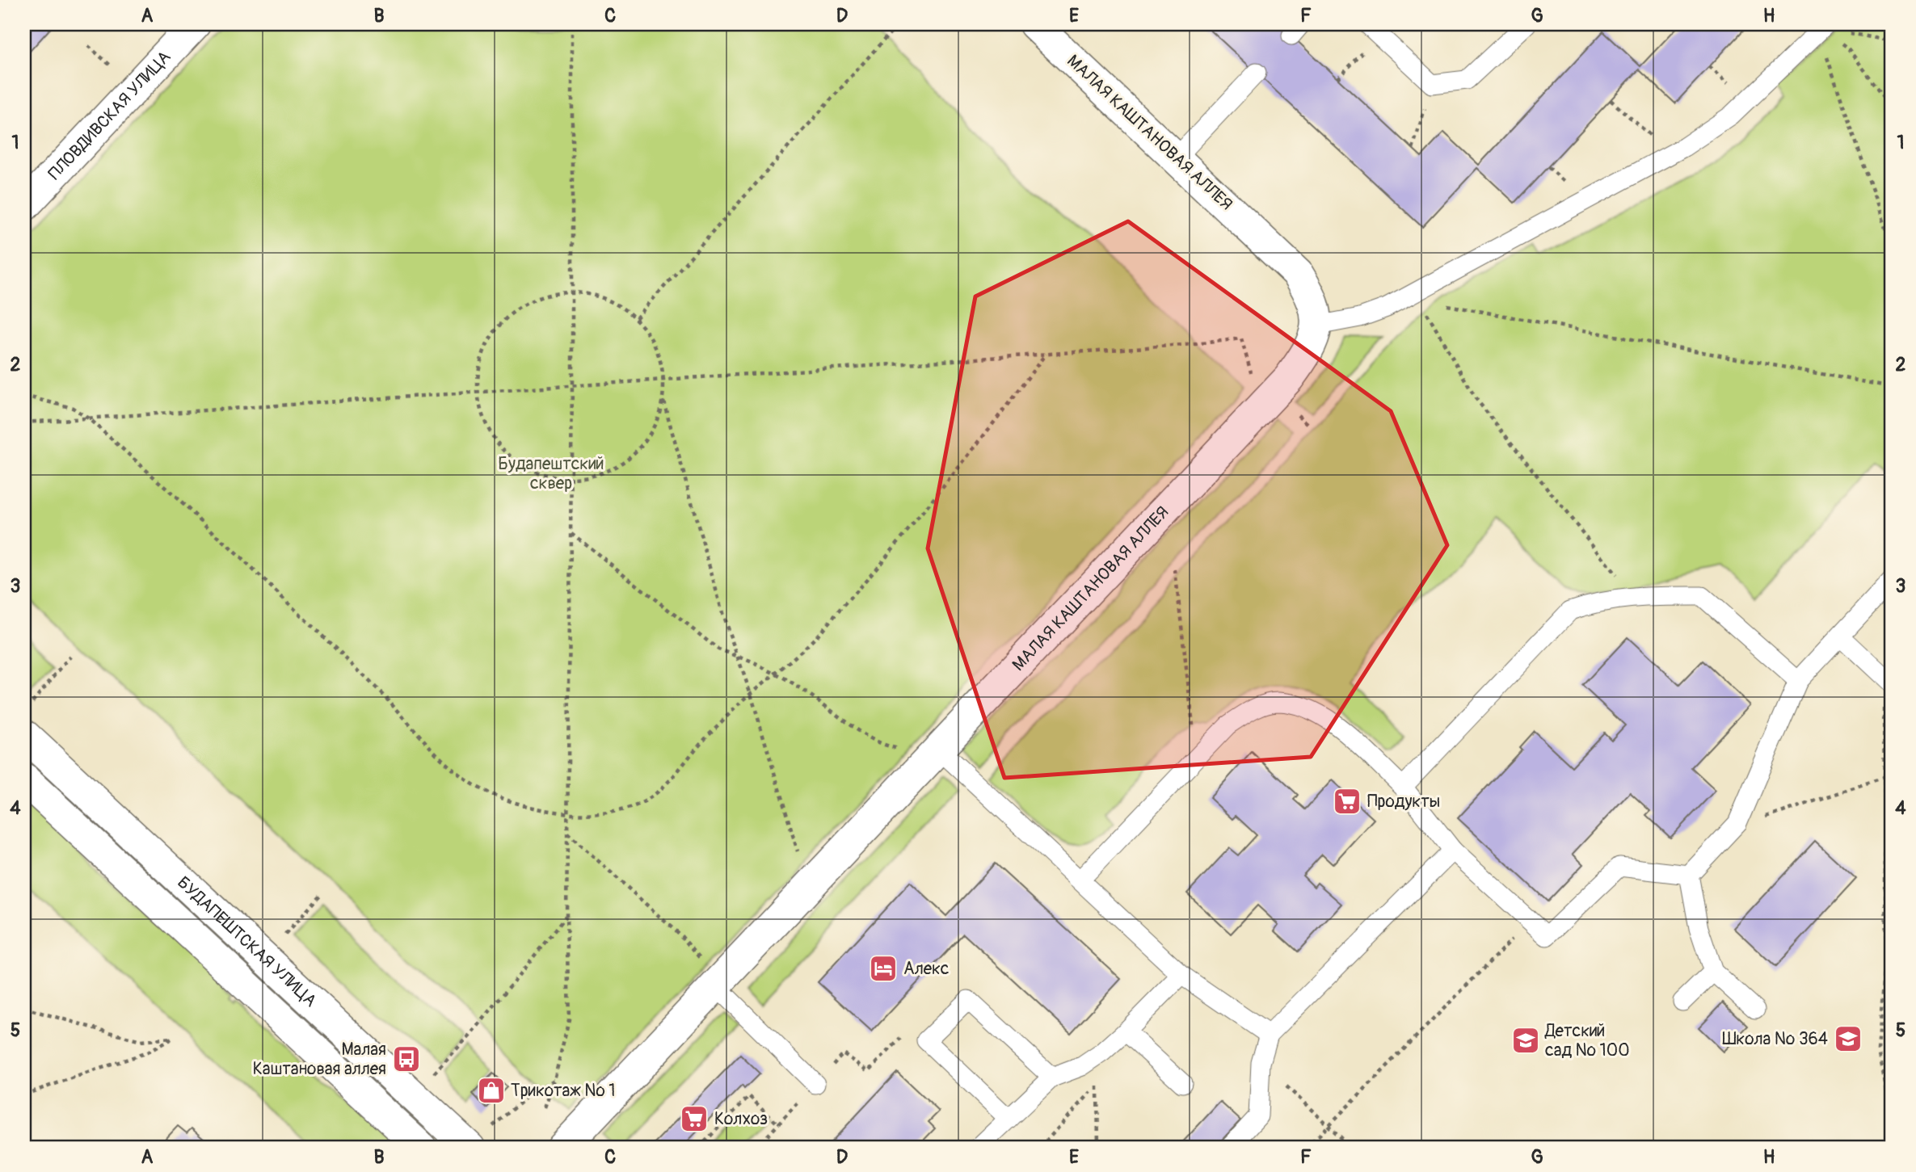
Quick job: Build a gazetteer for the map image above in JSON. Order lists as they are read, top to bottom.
{
  "streets": {
    "street": ["ПЛОВДИВСКАЯ УЛИЦА", "МАЛАЯ КАШТАНОВАЯ АЛЛЕЯ", "БУДАПЕШТСКАЯ УЛИЦА"]
  },
  "parks": ["Будапештский сквер"],
  "places": {
    "supermarket": ["Продукты", "Колхоз"],
    "hotel": ["Алекс"],
    "school or university": ["Школа № 364", "Детский сад № 100"],
    "bus stop": ["Малая Каштановая аллея"],
    "shop": ["Трикотаж № 1"]
  },
  "grid": {
    "columns": [
      "A",
      "B",
      "C",
      "D",
      "E",
      "F",
      "G",
      "H"
    ],
    "rows": [
      "1",
      "2",
      "3",
      "4",
      "5"
    ]
  }
}
